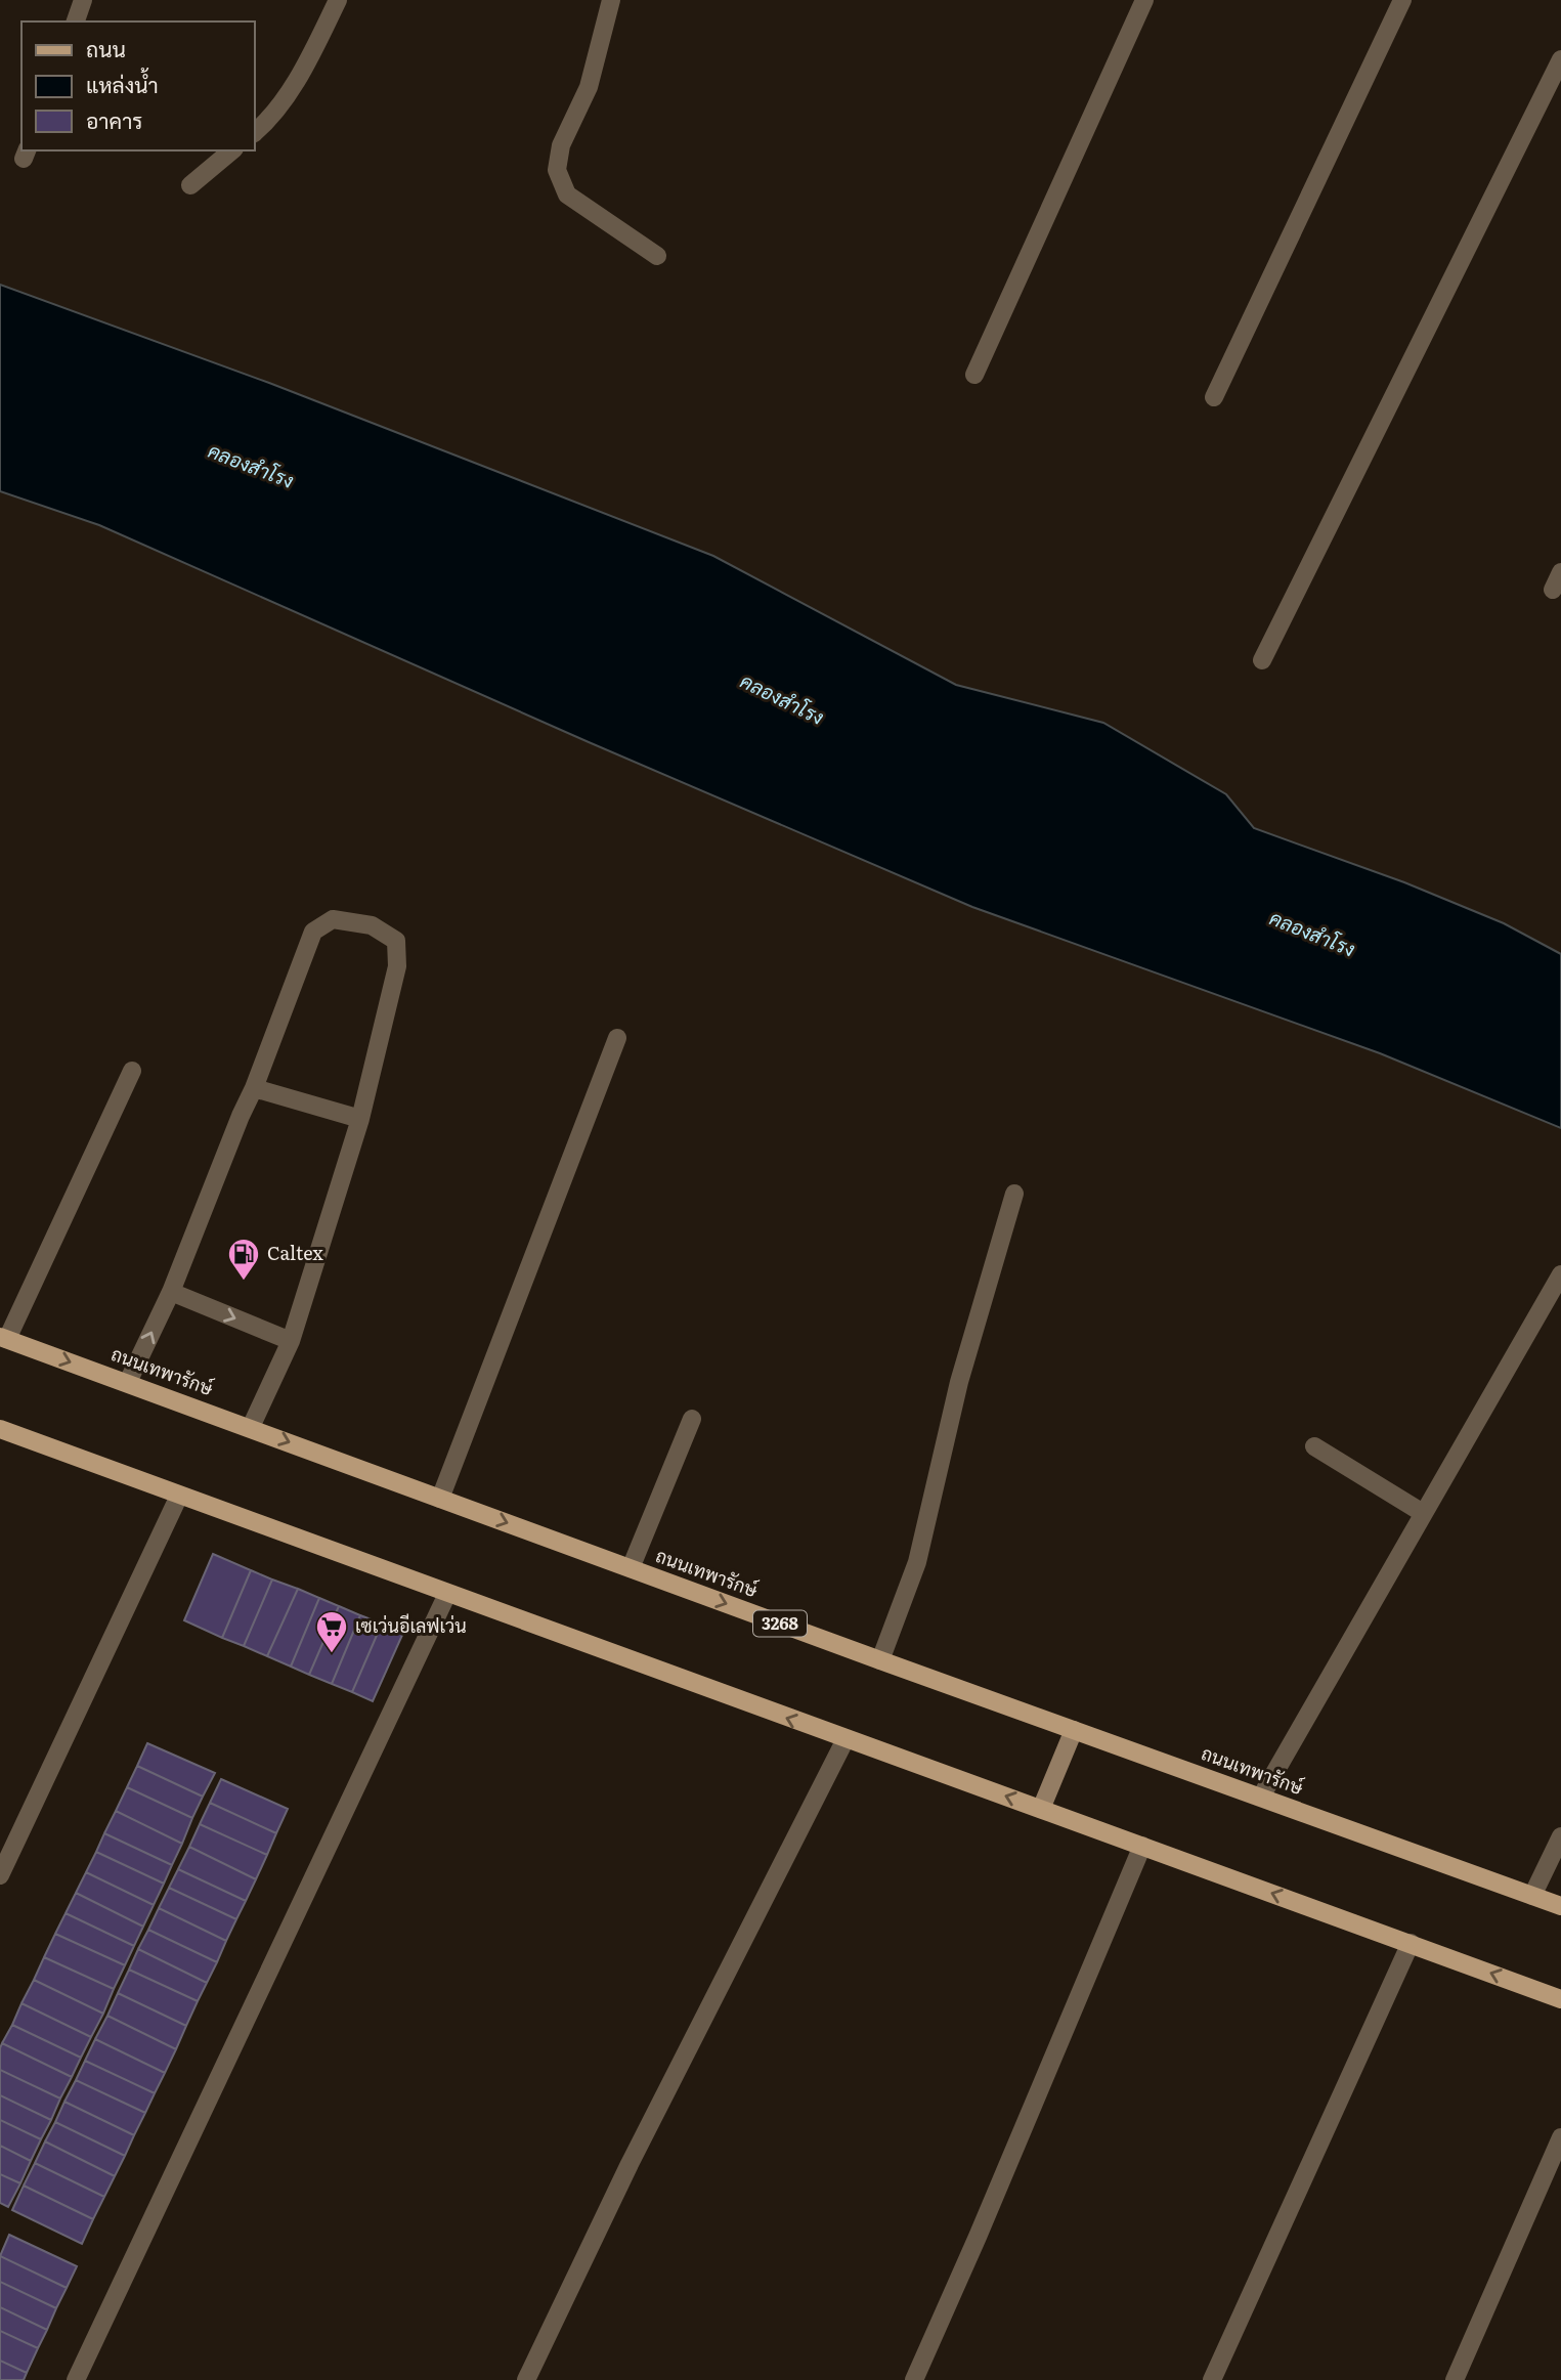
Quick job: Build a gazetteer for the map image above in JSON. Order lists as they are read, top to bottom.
{
  "streets": {
    "main road": ["ถนนเทพารักษ์", "3268"]
  },
  "water": ["คลองสำโรง"],
  "places": {
    "fuel station": ["Caltex"],
    "supermarket": ["เซเว่นอีเลฟเว่น"]
  },
  "legend": ["ถนน", "แหล่งน้ำ", "อาคาร"]
}
